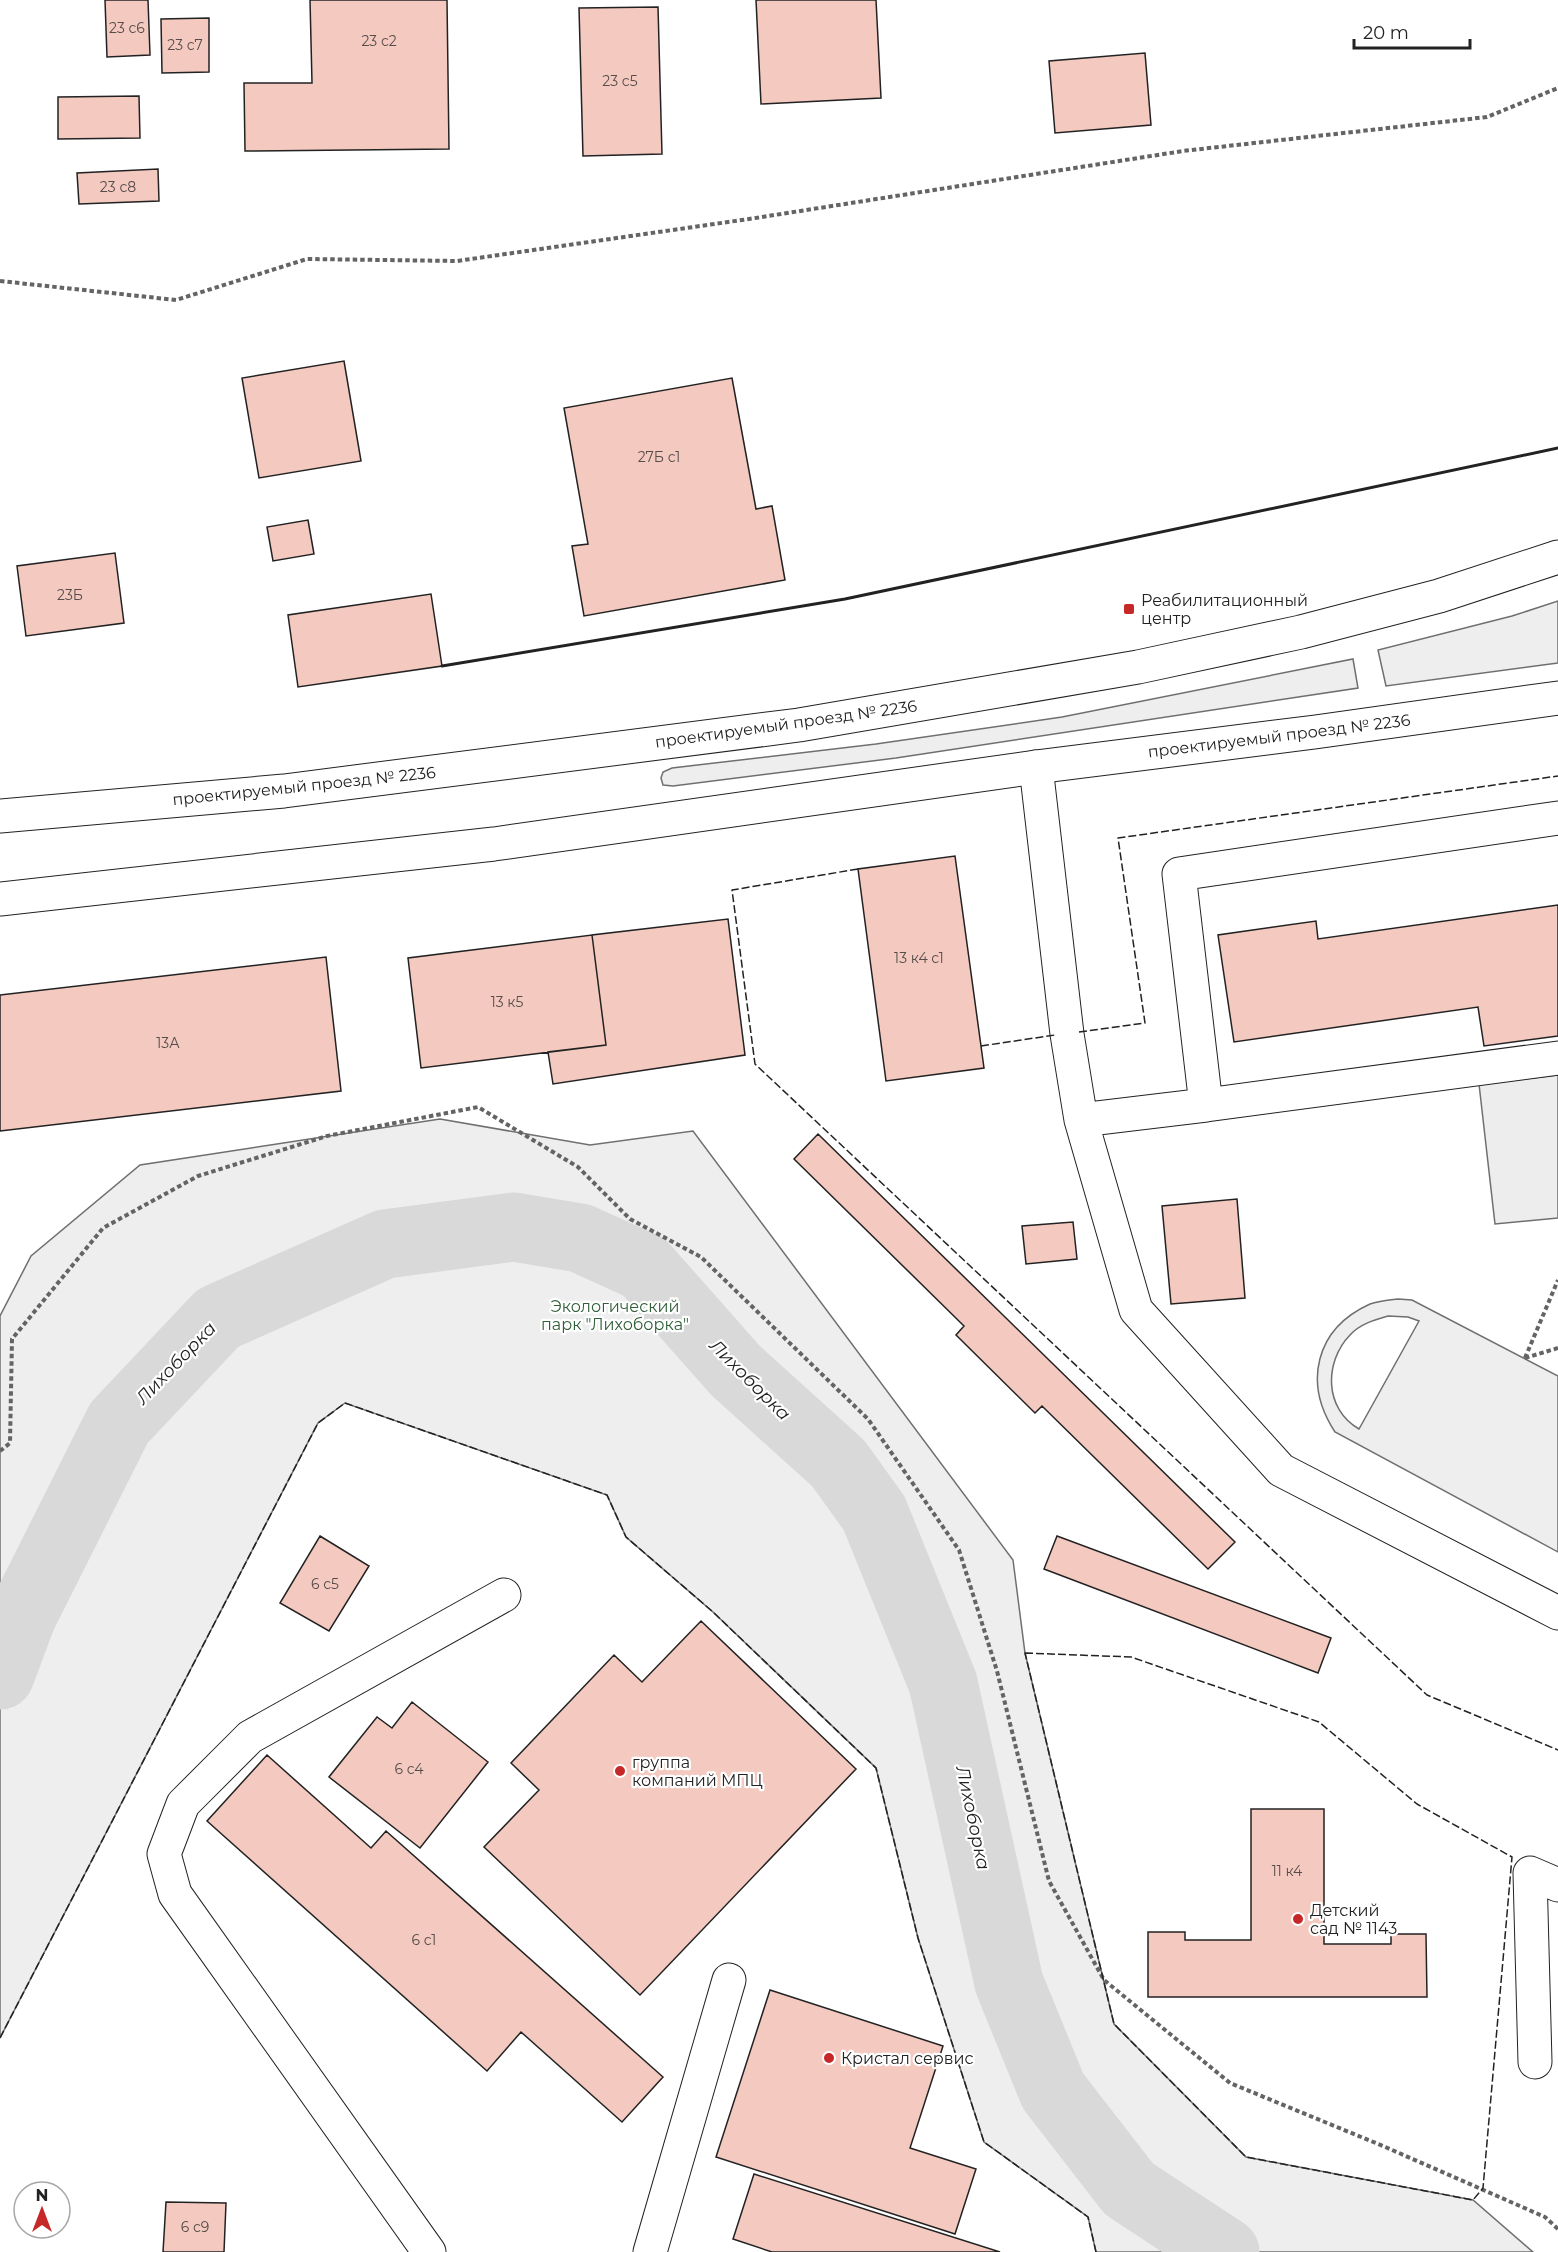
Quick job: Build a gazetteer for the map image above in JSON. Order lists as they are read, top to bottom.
{
  "streets": {
    "main road": ["проектируемый проезд № 2236"]
  },
  "water": ["Лихоборка"],
  "parks": ["Экологический парк \"Лихоборка\""],
  "places": {
    "transit": ["Реабилитационный центр"],
    "other": ["группа компаний МПЦ", "Детский сад № 1143", "Кристал сервис"]
  },
  "house_numbers": [
    "23 с6",
    "23 с2",
    "23 с7",
    "23 с5",
    "23 с8",
    "27Б с1",
    "23Б",
    "13 к4 с1",
    "13 к5",
    "13А",
    "6 с5",
    "6 с4",
    "11 к4",
    "6 с1",
    "6 с9"
  ],
  "scale_bar": "20 m",
  "north": "top"
}
